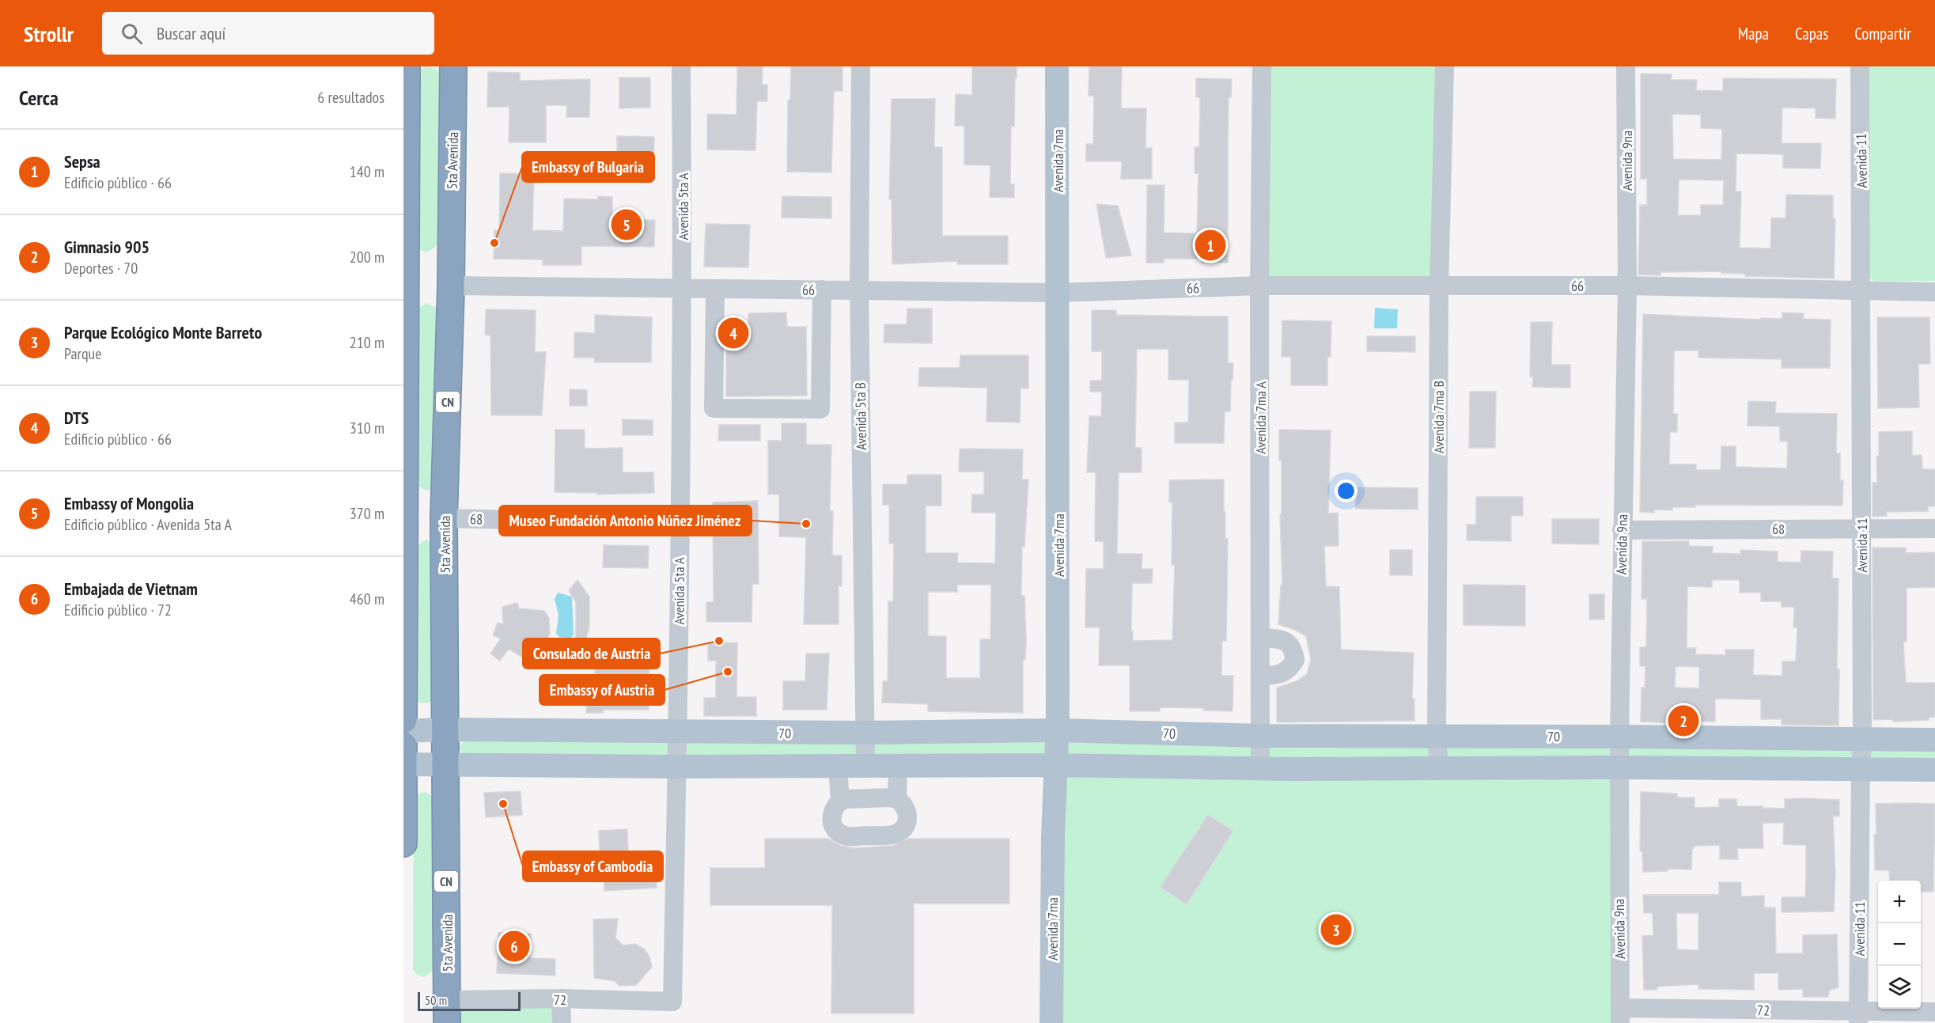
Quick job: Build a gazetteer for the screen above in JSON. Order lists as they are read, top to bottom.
{
  "streets": {
    "highway": ["5ta Avenida", "CN"],
    "main road": ["Avenida 7ma", "70"],
    "street": [
      "Avenida 9na",
      "Avenida 11",
      "Avenida 5ta A",
      "66",
      "Avenida 5ta B",
      "Avenida 7ma B",
      "Avenida 7ma A",
      "68",
      "72"
    ]
  },
  "crossings": [
    ["5ta Avenida", "66"],
    ["5ta Avenida", "68"],
    ["5ta Avenida", "70"],
    ["5ta Avenida", "72"],
    ["Avenida 7ma", "66"],
    ["Avenida 7ma", "70"],
    ["Avenida 9na", "66"],
    ["Avenida 9na", "68"],
    ["Avenida 9na", "70"],
    ["Avenida 9na", "72"],
    ["Avenida 11", "66"],
    ["Avenida 11", "68"],
    ["Avenida 11", "70"],
    ["Avenida 11", "72"],
    ["Avenida 5ta A", "66"],
    ["Avenida 5ta A", "68"],
    ["Avenida 5ta A", "70"],
    ["Avenida 5ta A", "72"],
    ["66", "Avenida 5ta B"],
    ["66", "Avenida 7ma B"],
    ["66", "Avenida 7ma A"],
    ["Avenida 5ta B", "70"],
    ["Avenida 7ma B", "70"],
    ["Avenida 7ma A", "70"]
  ],
  "places": [
    "Embassy of Bulgaria",
    "Museo Fundación Antonio Núñez Jiménez",
    "Consulado de Austria",
    "Embassy of Austria",
    "Embassy of Cambodia"
  ],
  "scale_bar": "50 m",
  "page": {
    "header": "Strollr",
    "search": "Buscar aquí",
    "nav": ["Mapa", "Capas", "Compartir"],
    "heading": ["Cerca", "6 resultados"],
    "list": [
      {
        "mark": "1",
        "name": "Sepsa",
        "note": "Edificio público · 66",
        "value": "140 m"
      },
      {
        "mark": "2",
        "name": "Gimnasio 905",
        "note": "Deportes · 70",
        "value": "200 m"
      },
      {
        "mark": "3",
        "name": "Parque Ecológico Monte Barreto",
        "note": "Parque",
        "value": "210 m"
      },
      {
        "mark": "4",
        "name": "DTS",
        "note": "Edificio público · 66",
        "value": "310 m"
      },
      {
        "mark": "5",
        "name": "Embassy of Mongolia",
        "note": "Edificio público · Avenida 5ta A",
        "value": "370 m"
      },
      {
        "mark": "6",
        "name": "Embajada de Vietnam",
        "note": "Edificio público · 72",
        "value": "460 m"
      }
    ],
    "pins": [
      "5",
      "1",
      "4",
      "2",
      "3",
      "6"
    ],
    "map_buttons": ["+", "−"],
    "scale": "50 m"
  }
}
